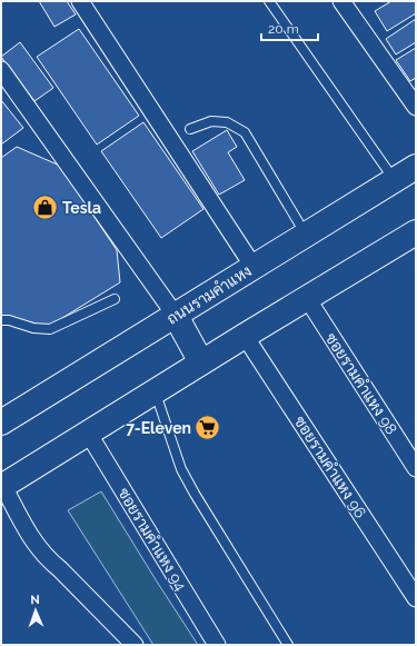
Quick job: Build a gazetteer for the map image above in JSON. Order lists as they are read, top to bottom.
{
  "streets": {
    "main road": ["ถนนรามคำแหง"],
    "street": ["ซอยรามคําแหง 98", "ซอยรามคําแหง 96", "ซอยรามคําแหง 94"]
  },
  "places": {
    "shop": ["Tesla"],
    "supermarket": ["7-Eleven"]
  },
  "scale_bar": "20 m",
  "north": "top"
}
